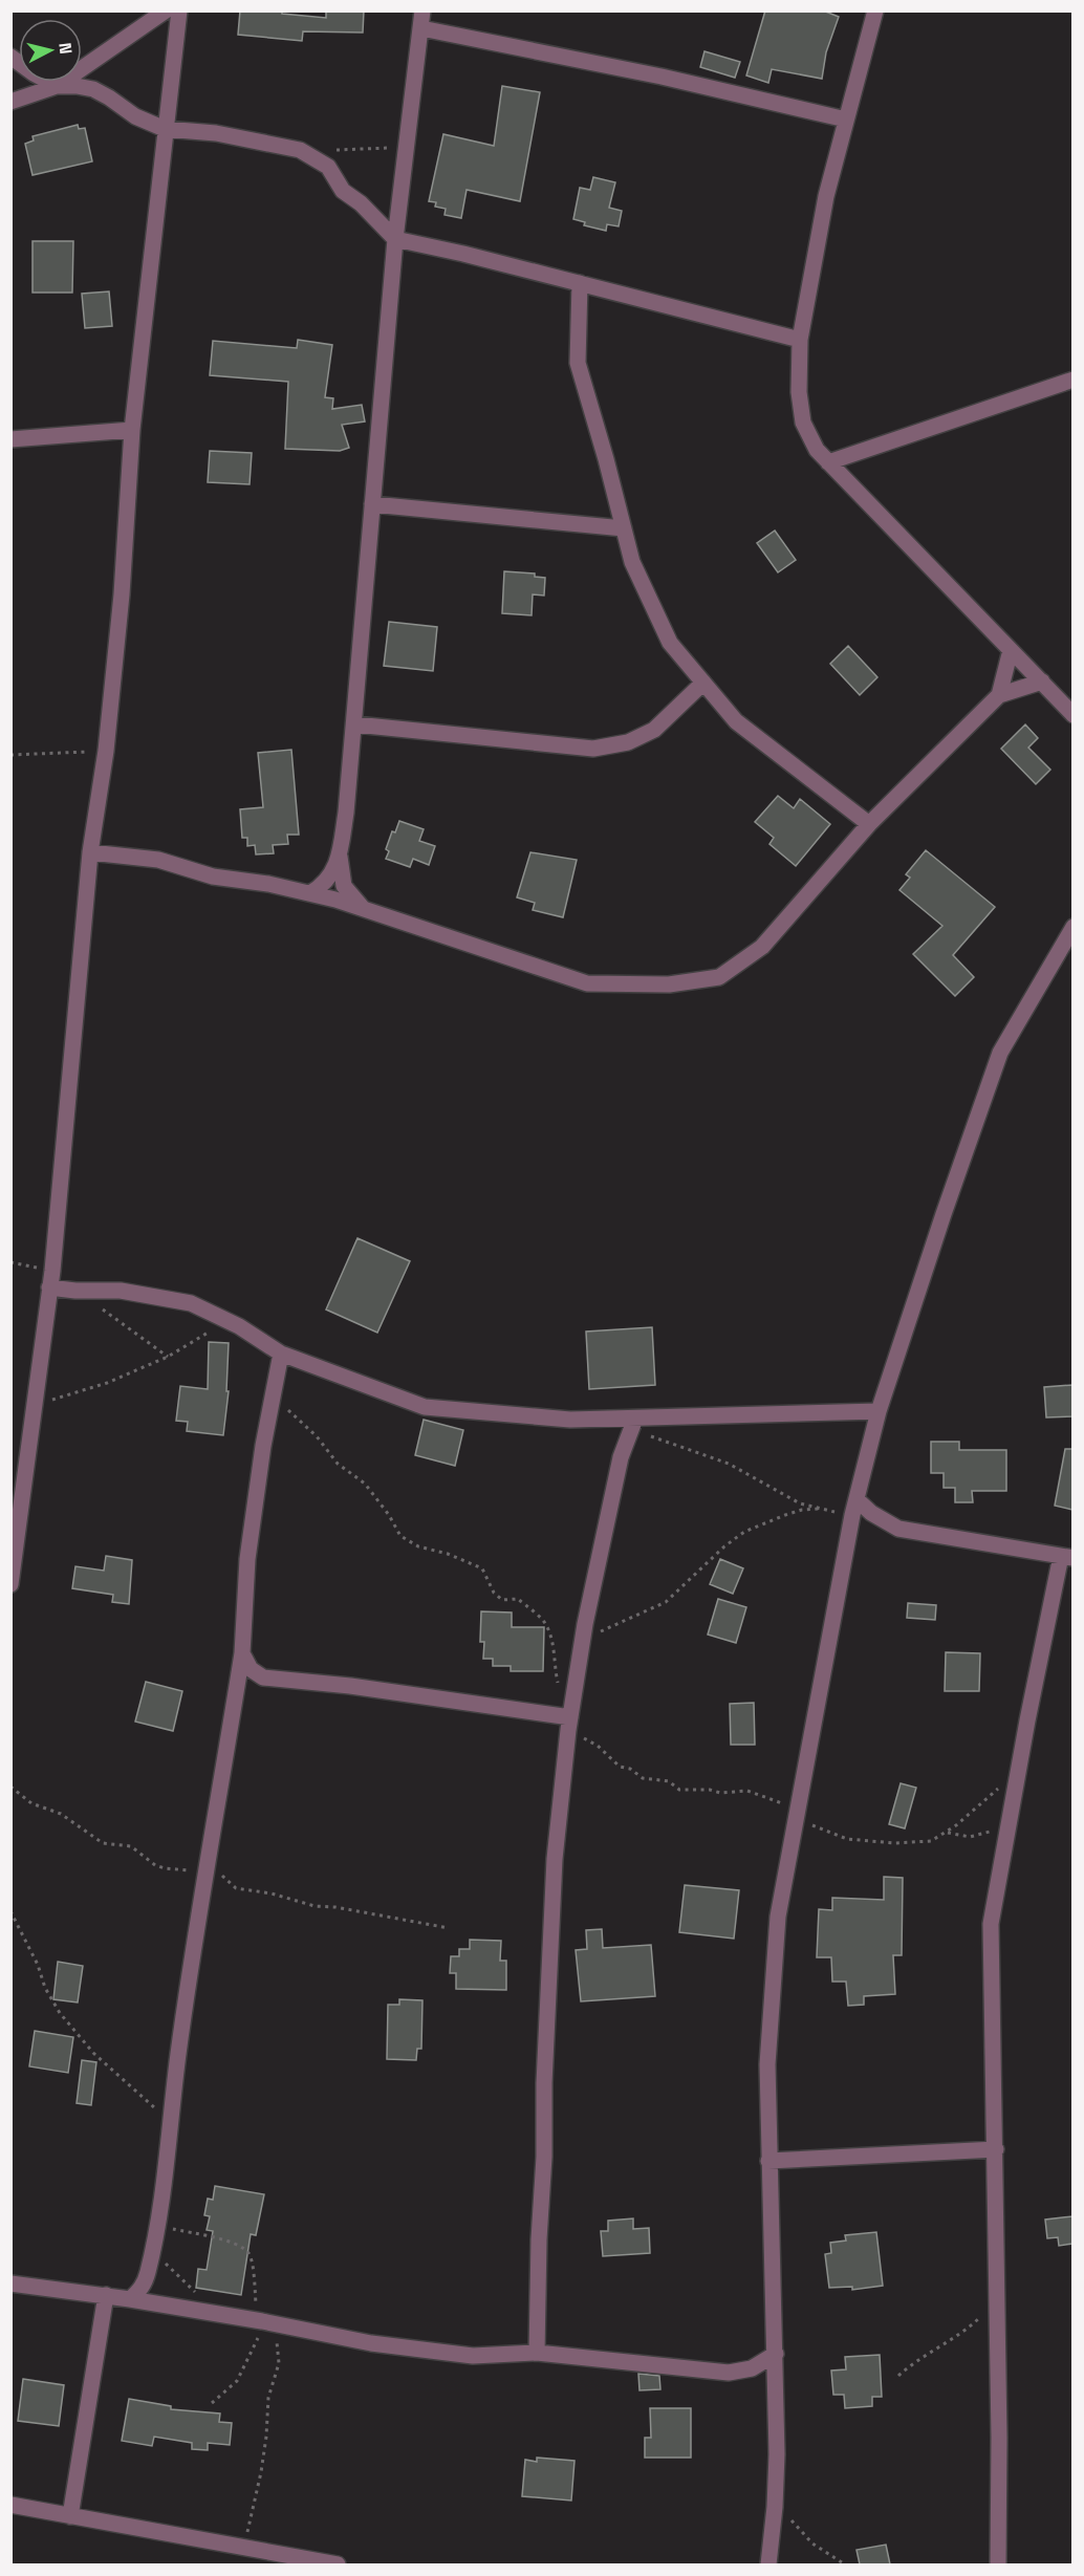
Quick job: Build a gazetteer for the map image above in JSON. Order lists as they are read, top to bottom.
{
  "north": "right"
}
